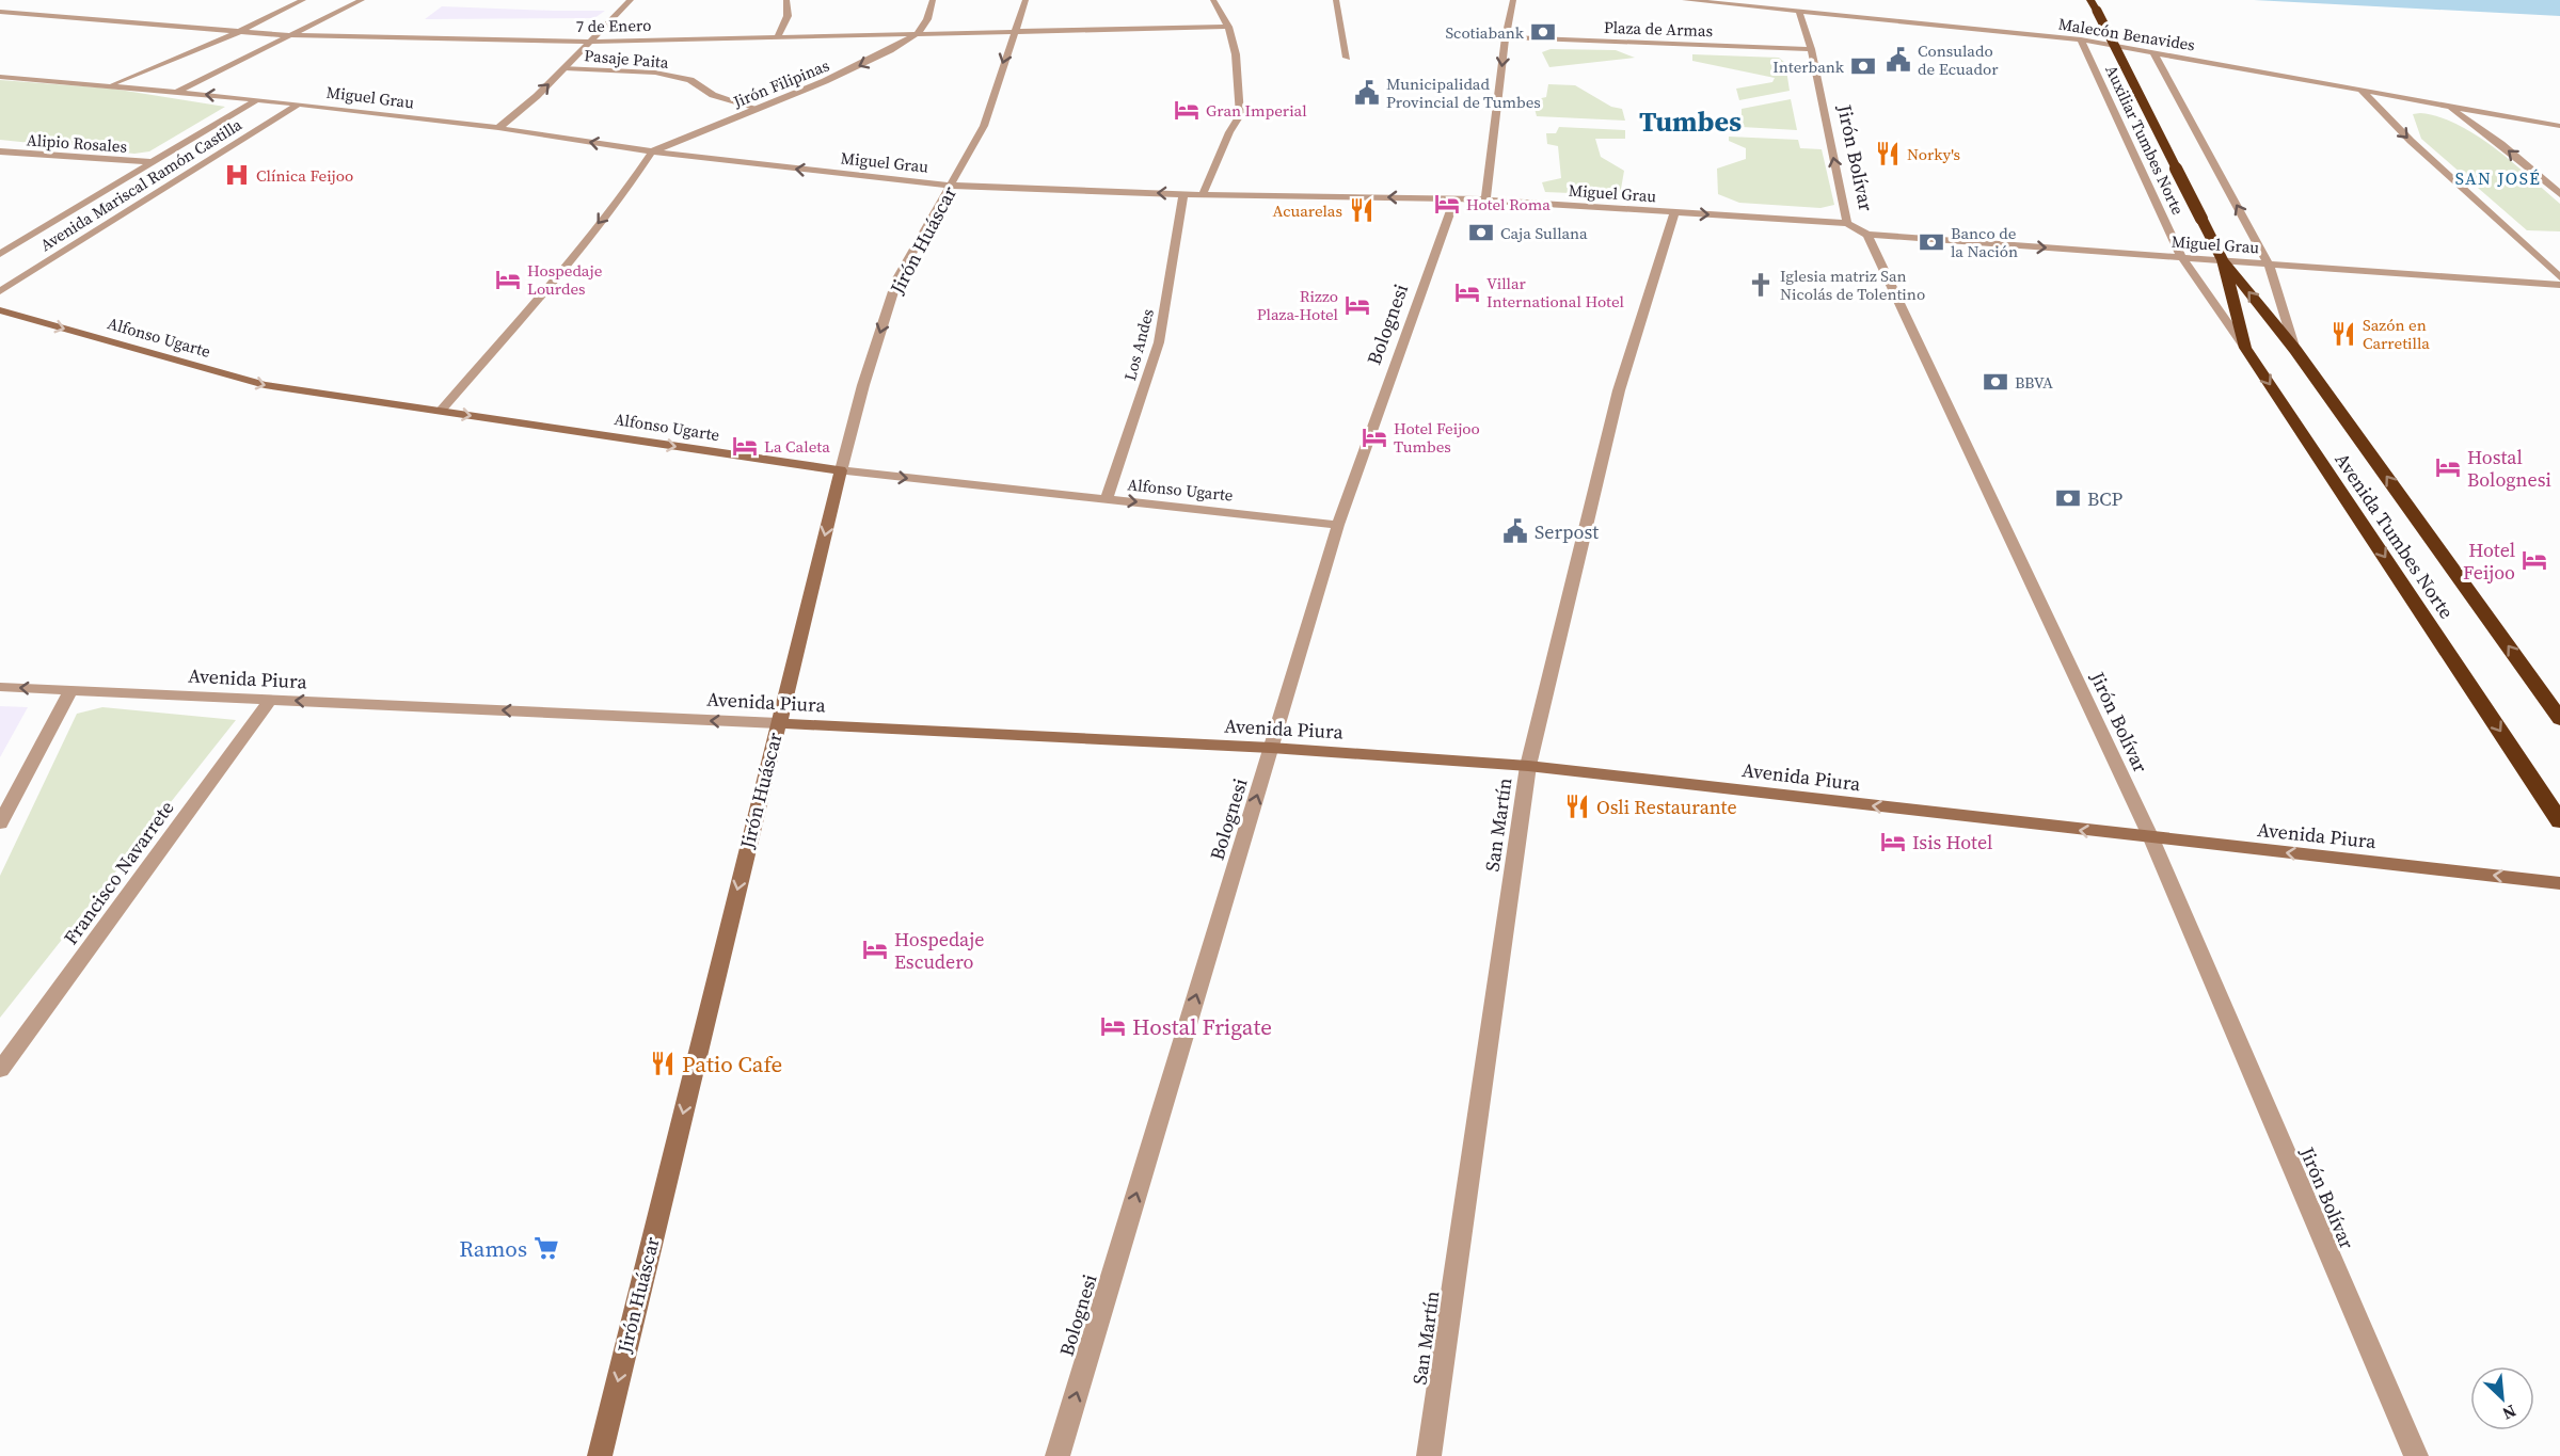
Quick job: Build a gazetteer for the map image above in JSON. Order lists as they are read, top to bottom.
{
  "streets": {
    "highway": ["Avenida Tumbes Norte"],
    "main road": ["Jirón Huáscar", "Alfonso Ugarte", "Avenida Piura"],
    "street": [
      "7 de Enero",
      "Plaza de Armas",
      "Malecón Benavides",
      "Pasaje Paita",
      "Jirón Filipinas",
      "Miguel Grau",
      "Auxiliar Tumbes Norte",
      "Alipio Rosales",
      "Jirón Bolívar",
      "Avenida Mariscal Ramón Castilla",
      "Bolognesi",
      "Los Andes",
      "San Martín",
      "Francisco Navarrete"
    ]
  },
  "crossings": [
    ["7 de Enero", "Jirón Filipinas"],
    ["7 de Enero", "Jirón Huáscar"],
    ["Plaza de Armas", "Jirón Bolívar"],
    ["Malecón Benavides", "Auxiliar Tumbes Norte"],
    ["Malecón Benavides", "Jirón Bolívar"],
    ["Pasaje Paita", "Jirón Filipinas"],
    ["Jirón Filipinas", "Miguel Grau"],
    ["Miguel Grau", "Auxiliar Tumbes Norte"],
    ["Miguel Grau", "Jirón Bolívar"],
    ["Miguel Grau", "Avenida Mariscal Ramón Castilla"],
    ["Miguel Grau", "Jirón Huáscar"],
    ["Miguel Grau", "Bolognesi"],
    ["Miguel Grau", "Los Andes"],
    ["Miguel Grau", "Avenida Tumbes Norte"],
    ["Miguel Grau", "San Martín"],
    ["Auxiliar Tumbes Norte", "Avenida Tumbes Norte"],
    ["Alipio Rosales", "Avenida Mariscal Ramón Castilla"],
    ["Jirón Bolívar", "Avenida Piura"],
    ["Jirón Huáscar", "Alfonso Ugarte"],
    ["Jirón Huáscar", "Avenida Piura"],
    ["Bolognesi", "Alfonso Ugarte"],
    ["Bolognesi", "Avenida Piura"],
    ["Alfonso Ugarte", "Los Andes"],
    ["Avenida Piura", "San Martín"],
    ["Avenida Piura", "Francisco Navarrete"]
  ],
  "one_way": [
    "Jirón Filipinas",
    "Jirón Huáscar",
    "Bolognesi",
    "Alfonso Ugarte",
    "Avenida Piura"
  ],
  "districts": ["Tumbes", "SAN JOSÉ"],
  "places": {
    "bank": [
      "Scotiabank",
      "Interbank",
      "Caja Sullana",
      "Banco de la Nación",
      "BBVA",
      "BCP"
    ],
    "public building": ["Consulado de Ecuador", "Municipalidad Provincial de Tumbes", "Serpost"],
    "hotel": [
      "Gran Imperial",
      "Hotel Roma",
      "Hospedaje Lourdes",
      "Villar International Hotel",
      "Rizzo Plaza-Hotel",
      "Hotel Feijoo Tumbes",
      "La Caleta",
      "Hostal Bolognesi",
      "Hotel Feijoo",
      "Isis Hotel",
      "Hospedaje Escudero",
      "Hostal Frigate"
    ],
    "restaurant": [
      "Norky's",
      "Acuarelas",
      "Sazón en Carretilla",
      "Osli Restaurante",
      "Patio Cafe"
    ],
    "hospital": ["Clínica Feijoo"],
    "church": ["Iglesia matriz San Nicolás de Tolentino"],
    "supermarket": ["Ramos"]
  },
  "north": "bottom right"
}
